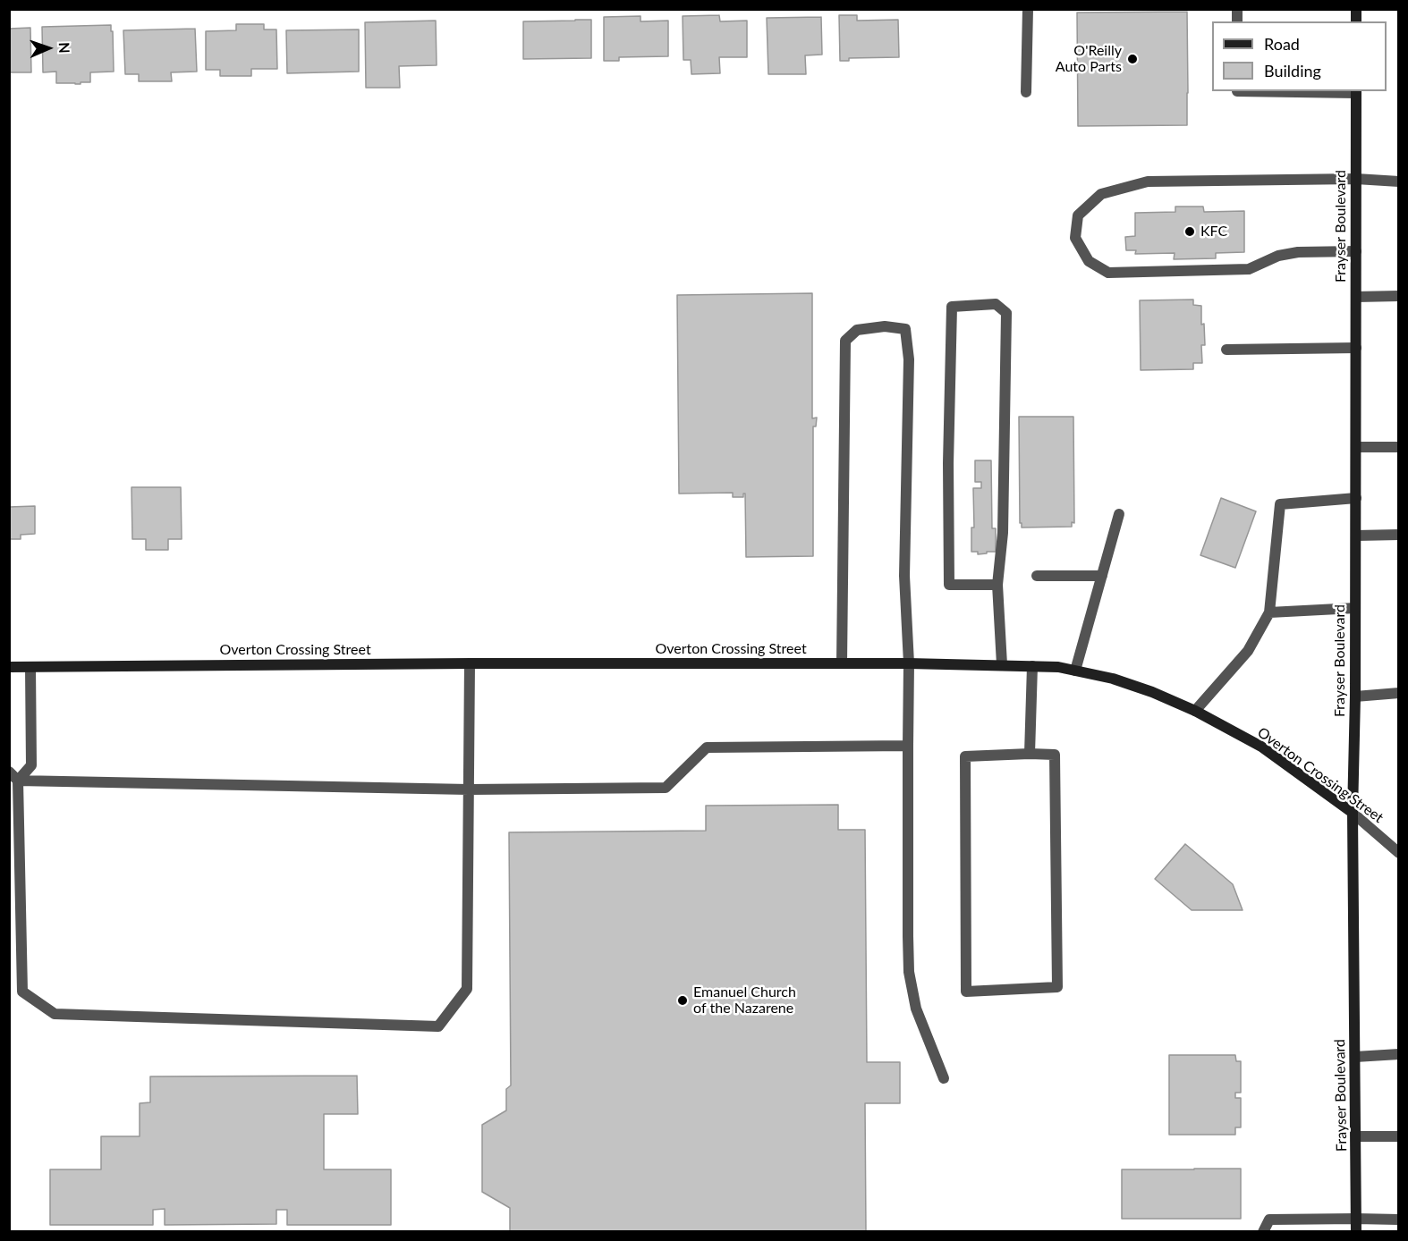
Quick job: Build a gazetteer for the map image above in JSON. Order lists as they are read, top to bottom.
{
  "streets": {
    "main road": ["Frayser Boulevard", "Overton Crossing Street"]
  },
  "crossings": [
    ["Frayser Boulevard", "Overton Crossing Street"]
  ],
  "places": ["O'Reilly Auto Parts", "KFC", "Emanuel Church of the Nazarene"],
  "legend": ["Road", "Building"],
  "north": "right"
}
